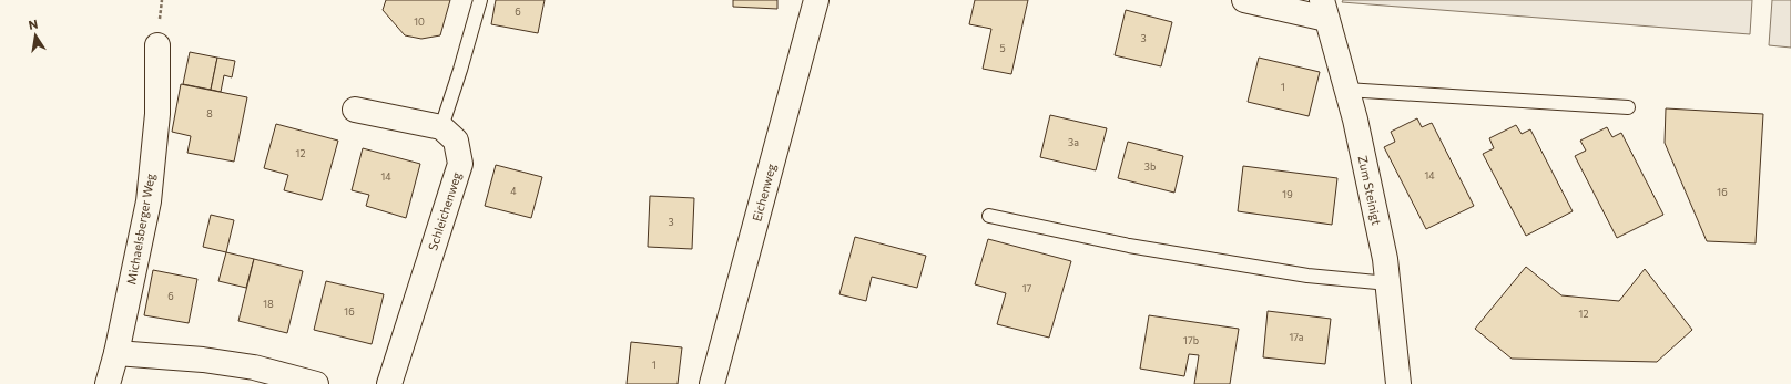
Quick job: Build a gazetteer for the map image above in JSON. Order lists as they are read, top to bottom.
{
  "streets": {
    "street": [
      "Zum Steinigt",
      "Eichenweg",
      "Schleichenweg",
      "Michaelsberger Weg"
    ]
  },
  "house_numbers": [
    "6",
    "10",
    "3",
    "5",
    "1",
    "8",
    "3a",
    "12",
    "3b",
    "14",
    "14",
    "4",
    "16",
    "19",
    "3",
    "17",
    "6",
    "18",
    "16",
    "12",
    "17a",
    "17b",
    "1"
  ],
  "north": "top"
}
